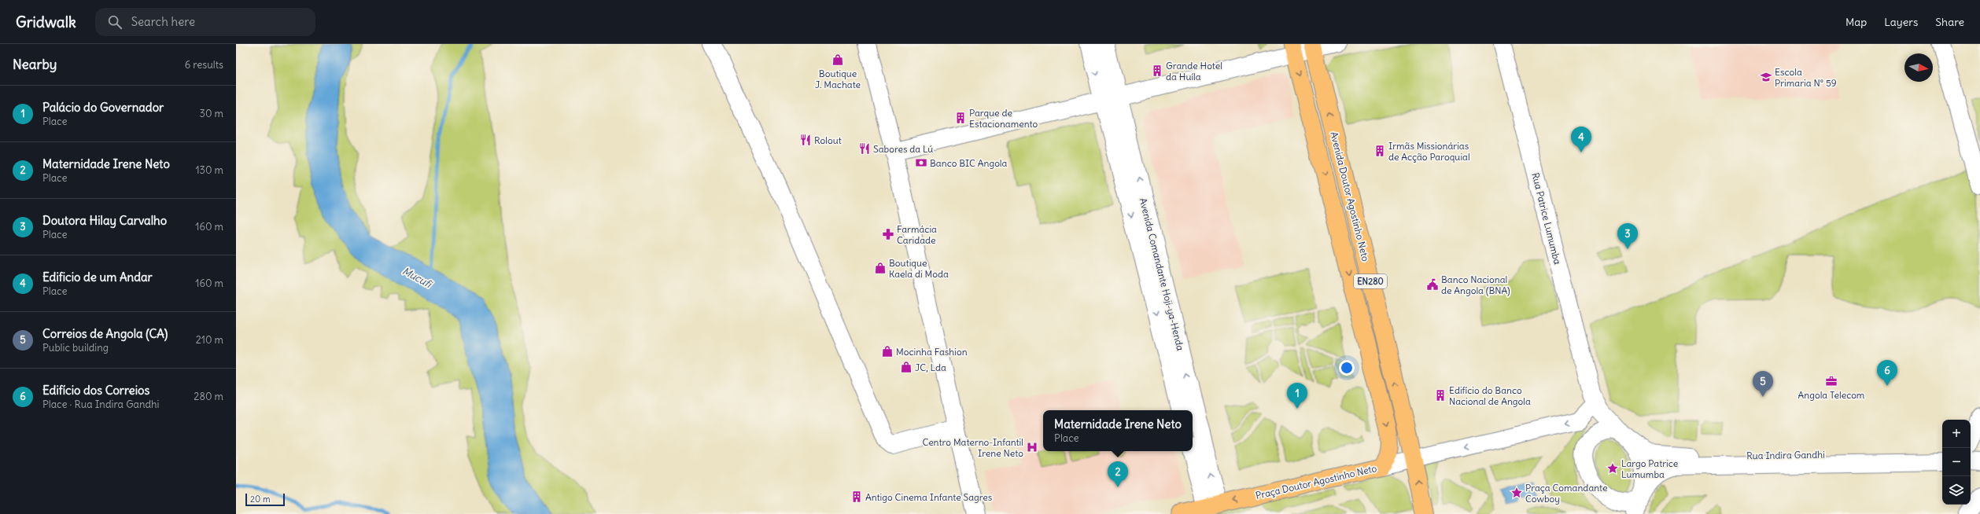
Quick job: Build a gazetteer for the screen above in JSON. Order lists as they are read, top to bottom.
{
  "streets": {
    "main road": ["Avenida Doutor Agostinho Neto", "EN280", "Praça Doutor Agostinho Neto"],
    "street": ["Rua Patrice Lumumba", "Avenida Comandante Hoji-ya-Henda", "Rua Indira Gandhi"]
  },
  "crossings": [
    ["Avenida Doutor Agostinho Neto", "Praça Doutor Agostinho Neto"],
    ["Rua Patrice Lumumba", "Rua Indira Gandhi"],
    ["Avenida Comandante Hoji-ya-Henda", "Praça Doutor Agostinho Neto"]
  ],
  "one_way": ["Praça Doutor Agostinho Neto"],
  "water": ["Mucufi"],
  "places": {
    "shop": [
      "Boutique J. Machate",
      "Boutique Kaela di Moda",
      "Mocinha Fashion",
      "JC, Lda"
    ],
    "building": [
      "Grande Hotel da Huíla",
      "Parque de Estacionamento",
      "Irmãs Missionárias de Acção Paroquial",
      "Edifício do Banco Nacional de Angola",
      "Antigo Cinema Infante Sagres"
    ],
    "school or university": ["Escola Primaria Nº 59"],
    "restaurant": ["Rolout", "Sabores da Lú"],
    "bank": ["Banco BIC Angola"],
    "pharmacy": ["Farmácia Caridade"],
    "public building": ["Banco Nacional de Angola (BNA)"],
    "office": ["Angola Telecom"],
    "hospital": ["Centro Materno-Infantil Irene Neto"],
    "place": ["Largo Patrice Lumumba", "Praça Comandante Cowboy"]
  },
  "scale_bar": "20 m",
  "north": "right",
  "page": {
    "header": "Gridwalk",
    "search": "Search here",
    "nav": ["Map", "Layers", "Share"],
    "heading": ["Nearby", "6 results"],
    "list": [
      {
        "mark": "1",
        "name": "Palácio do Governador",
        "note": "Place",
        "value": "30 m"
      },
      {
        "mark": "2",
        "name": "Maternidade Irene Neto",
        "note": "Place",
        "value": "130 m"
      },
      {
        "mark": "3",
        "name": "Doutora Hilay Carvalho",
        "note": "Place",
        "value": "160 m"
      },
      {
        "mark": "4",
        "name": "Edificio de um Andar",
        "note": "Place",
        "value": "160 m"
      },
      {
        "mark": "5",
        "name": "Correios de Angola (CA)",
        "note": "Public building",
        "value": "210 m"
      },
      {
        "mark": "6",
        "name": "Edifício dos Correios",
        "note": "Place · Rua Indira Gandhi",
        "value": "280 m"
      }
    ],
    "pins": [
      "4",
      "3",
      "6",
      "5",
      "1",
      "2"
    ],
    "popup": ["Maternidade Irene Neto", "Place"],
    "map_buttons": ["+", "−"],
    "scale": "20 m"
  }
}
